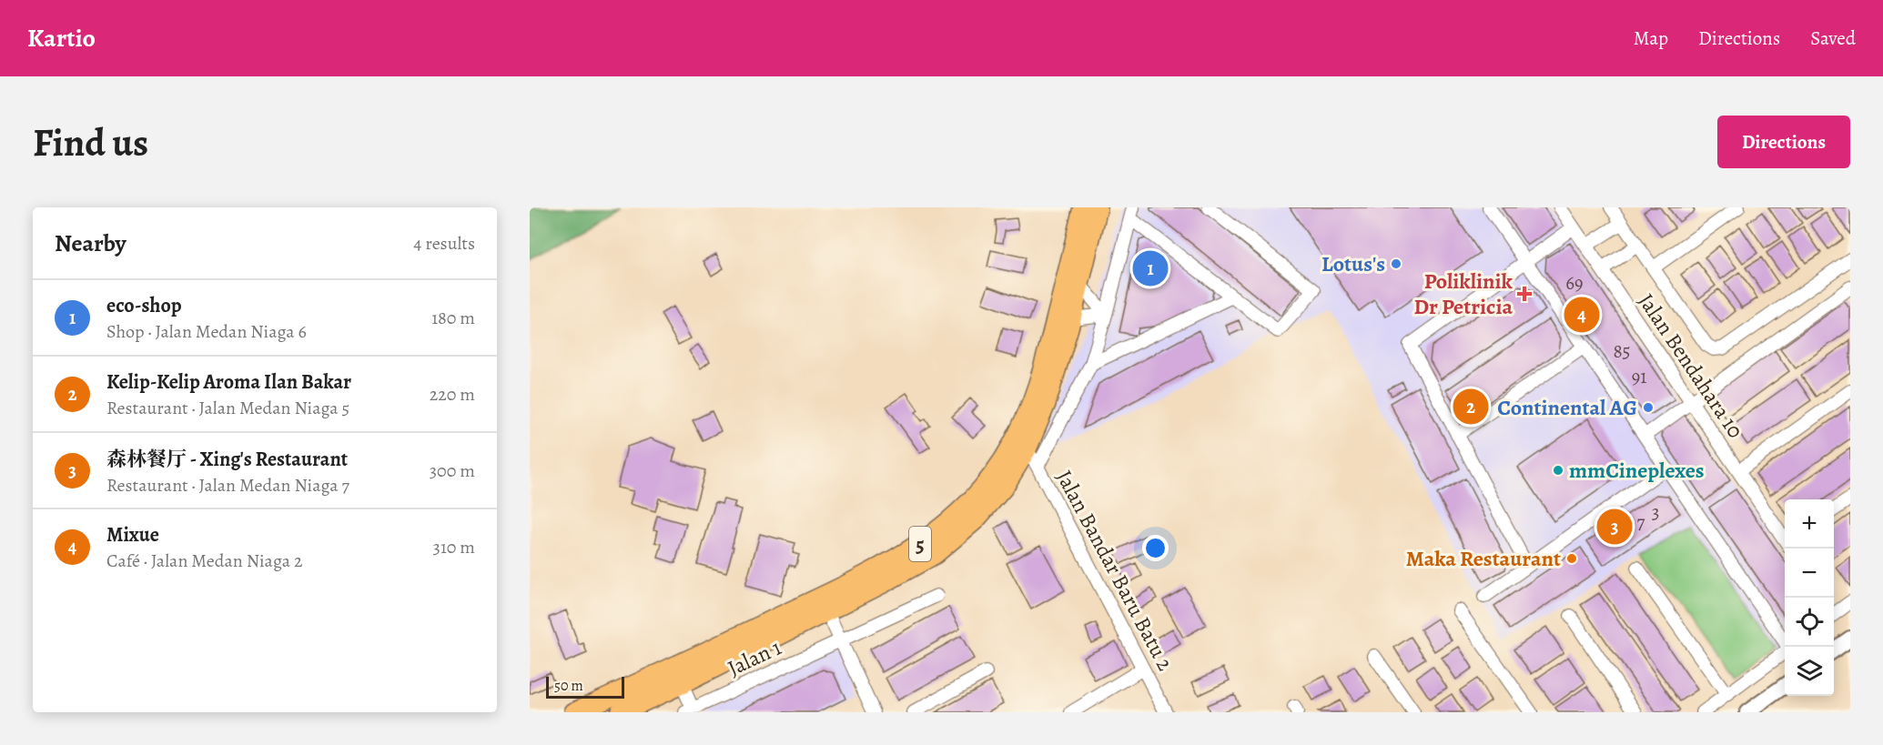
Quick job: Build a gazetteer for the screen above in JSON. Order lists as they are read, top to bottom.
{
  "streets": {
    "highway": ["5"],
    "street": ["Jalan Bendahara 10", "Jalan Bandar Baru Batu 2", "Jalan 1"]
  },
  "crossings": [
    ["5", "Jalan Bandar Baru Batu 2"]
  ],
  "places": {
    "other": [
      "Lotus's",
      "Continental AG",
      "mmCineplexes",
      "Maka Restaurant"
    ],
    "health": ["Poliklinik Dr Petricia"]
  },
  "house_numbers": [
    "69",
    "85",
    "91",
    "3",
    "7"
  ],
  "scale_bar": "50 m",
  "page": {
    "header": "Kartio",
    "nav": ["Map", "Directions", "Saved"],
    "buttons": "Directions",
    "title": "Find us",
    "heading": ["Nearby", "4 results"],
    "pins": [
      "1",
      "4",
      "2",
      "3"
    ],
    "list": [
      {
        "mark": "1",
        "name": "eco-shop",
        "note": "Shop · Jalan Medan Niaga 6",
        "value": "180 m"
      },
      {
        "mark": "2",
        "name": "Kelip-Kelip Aroma Ilan Bakar",
        "note": "Restaurant · Jalan Medan Niaga 5",
        "value": "220 m"
      },
      {
        "mark": "3",
        "name": "森林餐厅 - Xing's Restaurant",
        "note": "Restaurant · Jalan Medan Niaga 7",
        "value": "300 m"
      },
      {
        "mark": "4",
        "name": "Mixue",
        "note": "Café · Jalan Medan Niaga 2",
        "value": "310 m"
      }
    ],
    "map_buttons": ["+", "−"],
    "scale": "50 m"
  }
}
